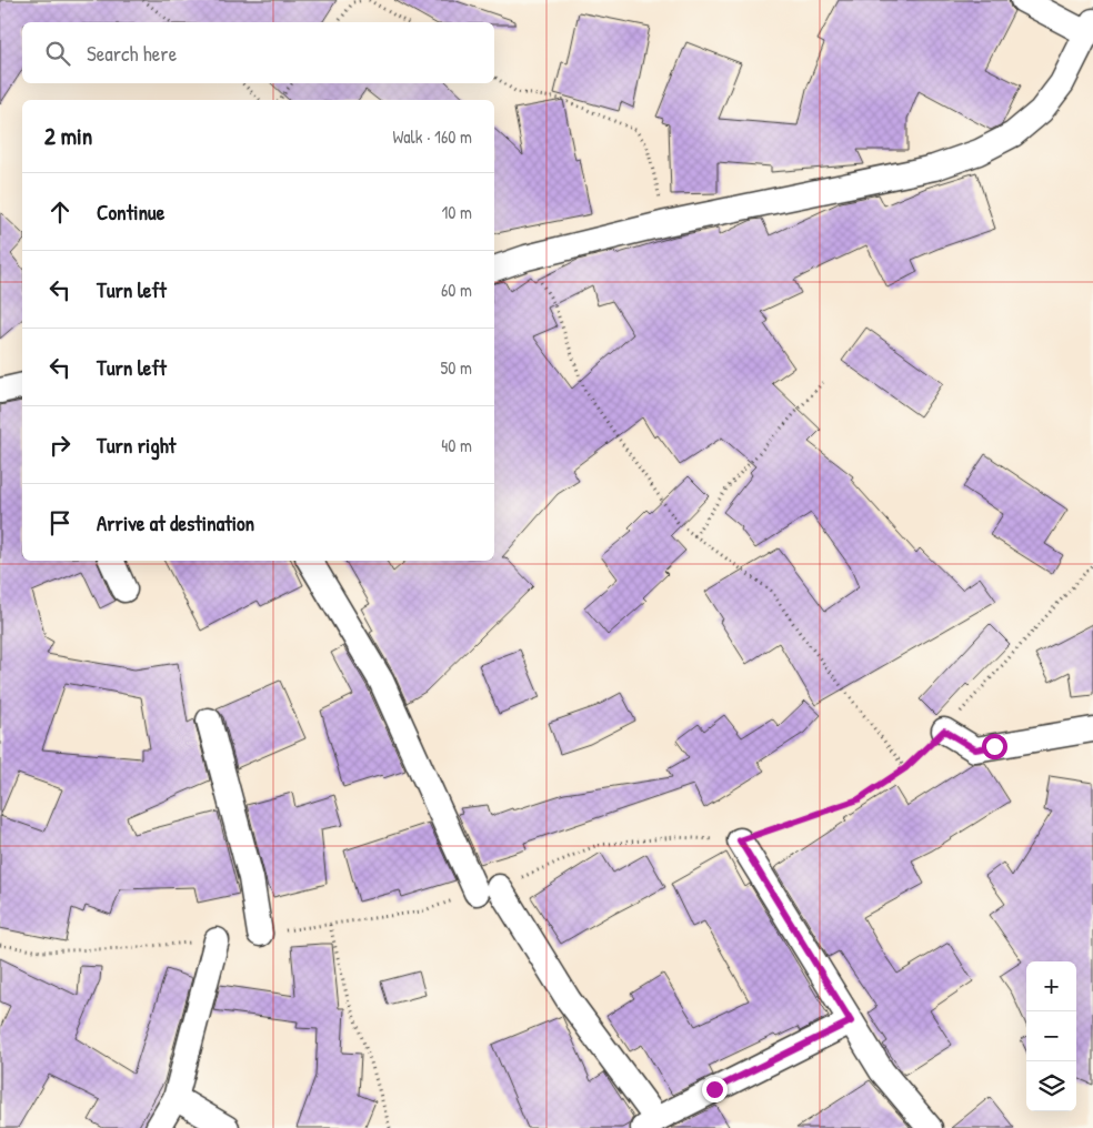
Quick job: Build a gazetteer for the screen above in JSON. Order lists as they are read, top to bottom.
{
  "page": {
    "search": "Search here",
    "heading": ["2 min", "Walk · 160 m"],
    "list": [
      ["Continue", "10 m"],
      ["Turn left", "60 m"],
      ["Turn left", "50 m"],
      ["Turn right", "40 m"],
      "Arrive at destination"
    ],
    "map_buttons": ["+", "−"]
  }
}
